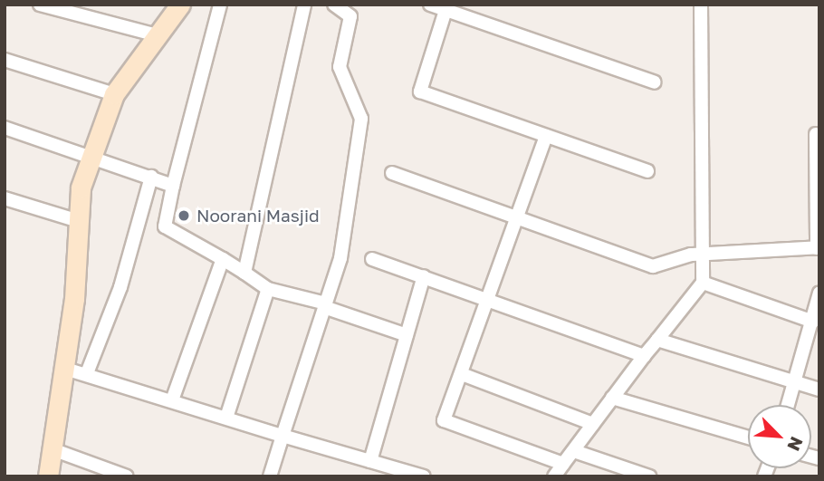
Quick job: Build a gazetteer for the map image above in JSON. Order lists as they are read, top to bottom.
{
  "places": ["Noorani Masjid"],
  "north": "bottom right"
}
